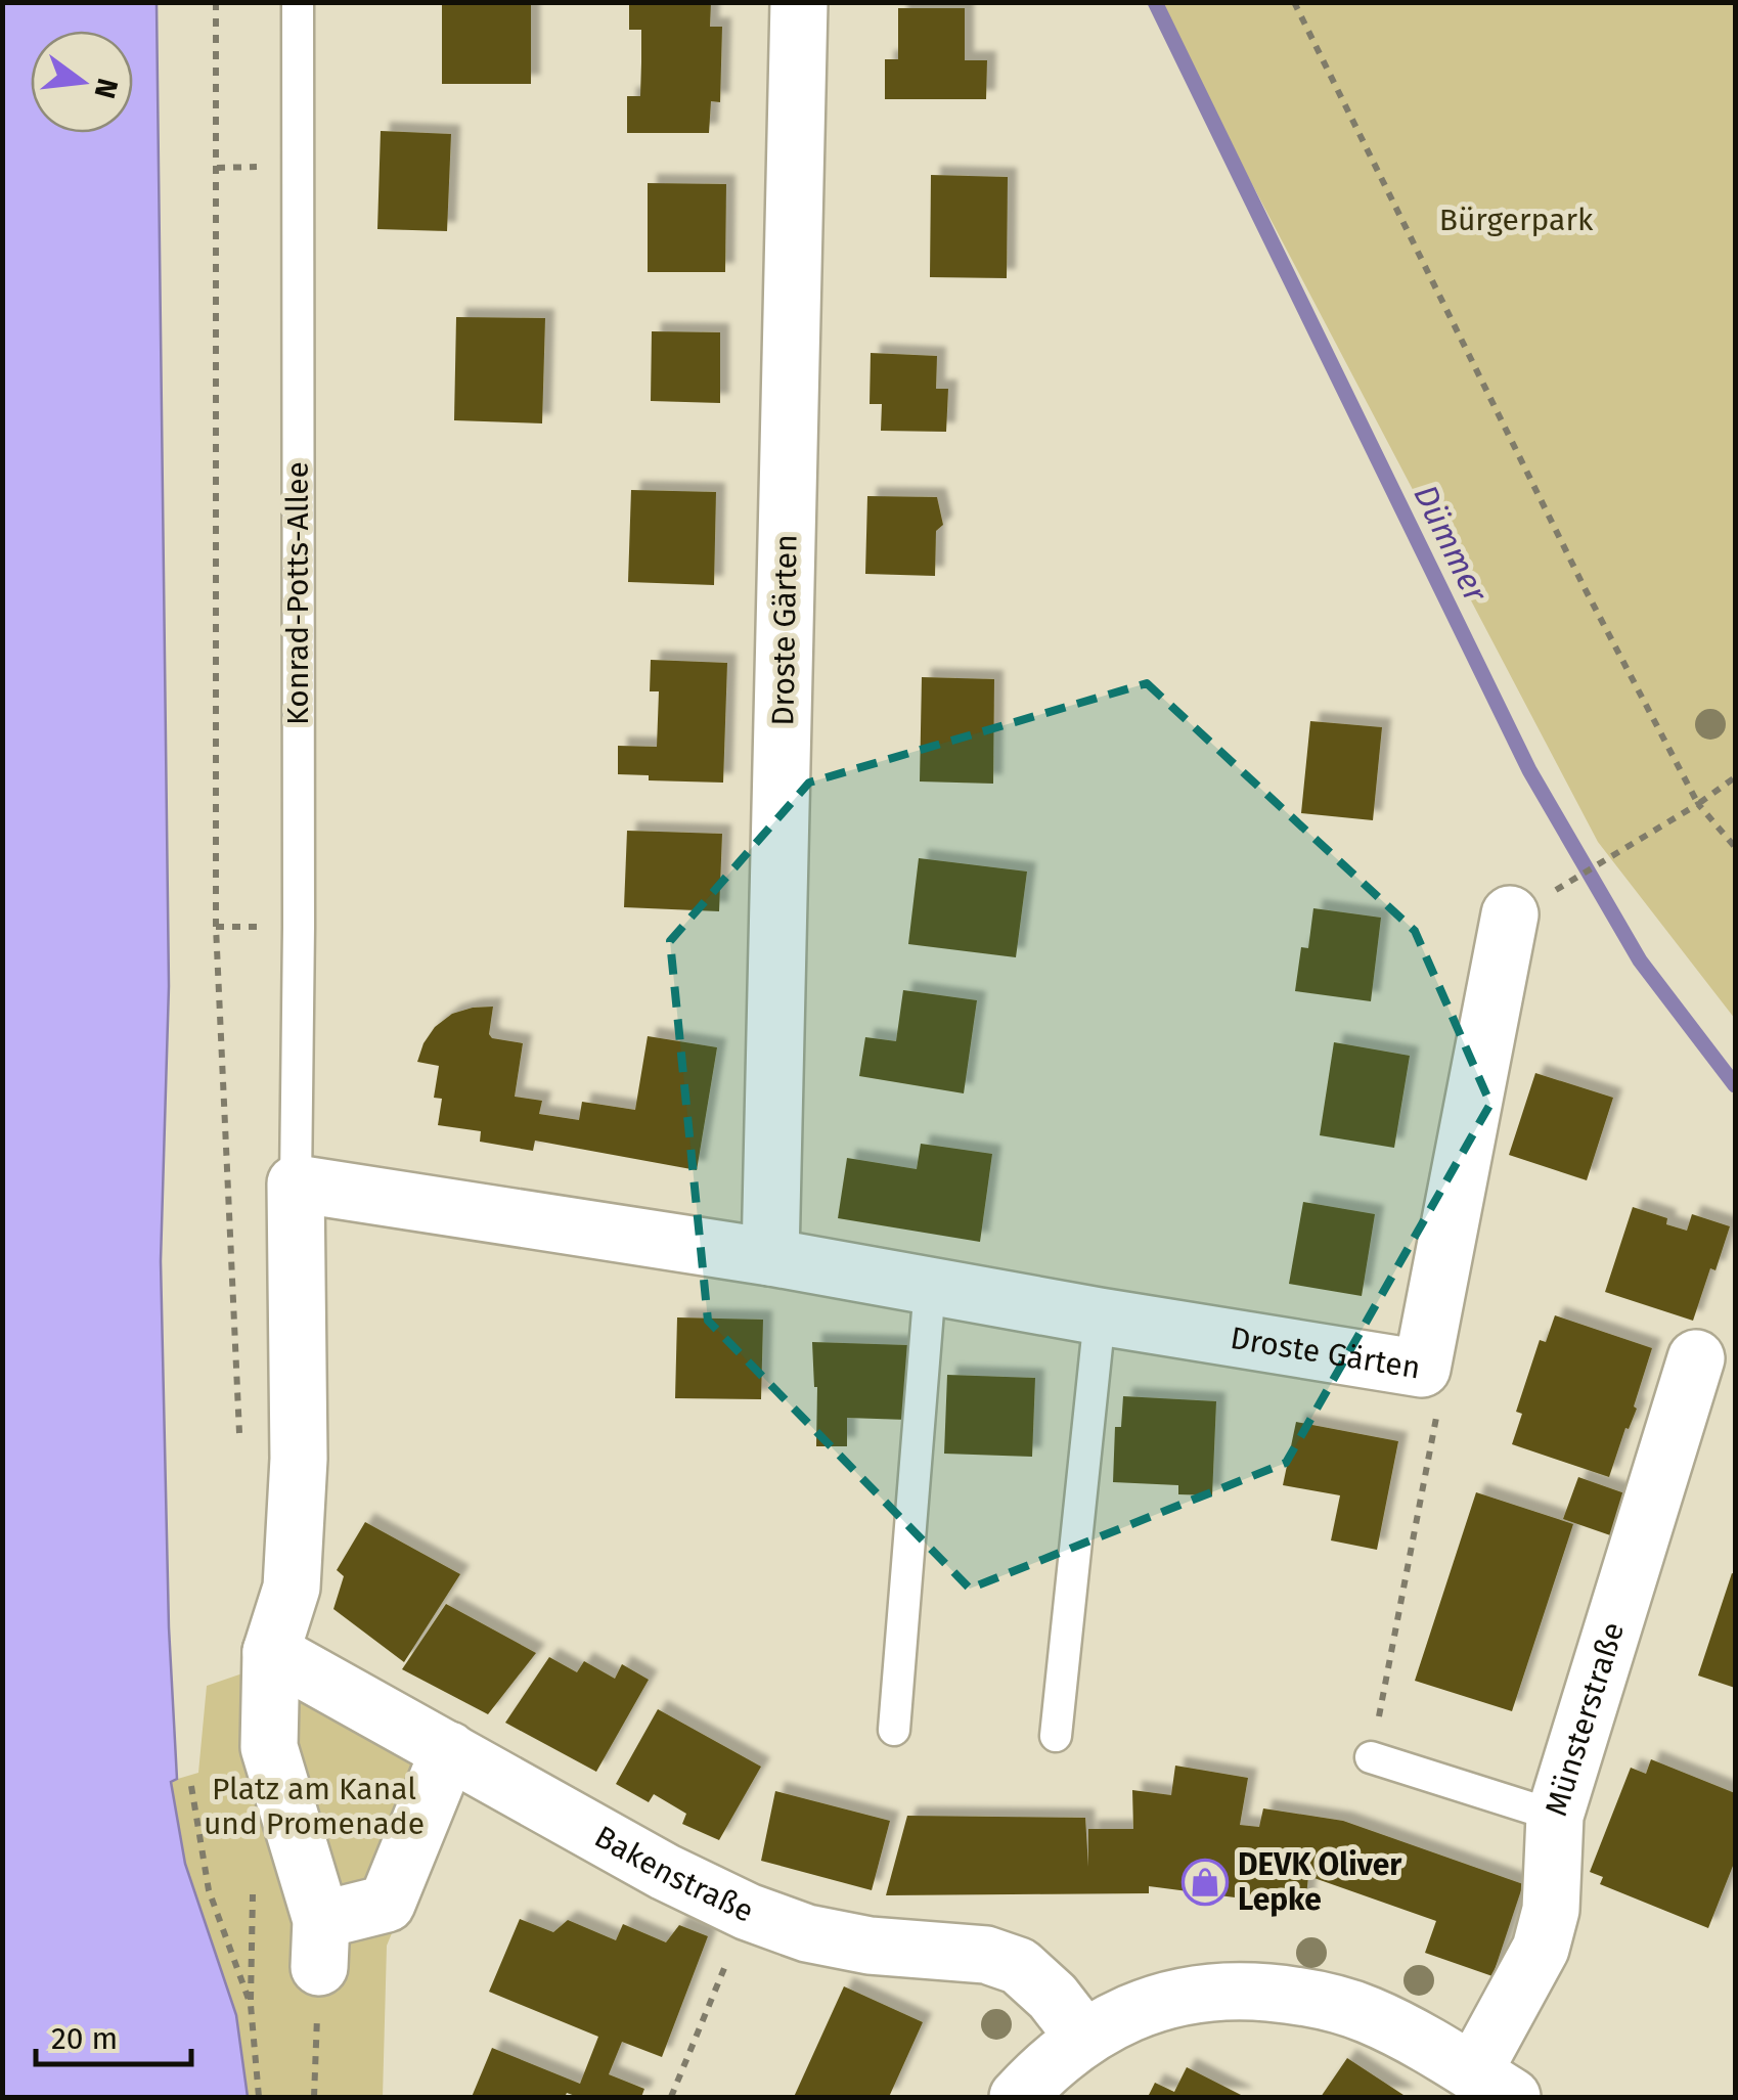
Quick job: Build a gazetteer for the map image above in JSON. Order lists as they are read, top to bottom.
{
  "streets": {
    "street": ["Droste Gärten", "Münsterstraße", "Bakenstraße"],
    "lane": ["Konrad-Potts-Allee"]
  },
  "crossings": [
    ["Konrad-Potts-Allee", "Droste Gärten"],
    ["Münsterstraße", "Bakenstraße"]
  ],
  "water": ["Dümmer"],
  "parks": ["Bürgerpark", "Platz am Kanal und Promenade"],
  "places": {
    "shop": ["DEVK Oliver Lepke"]
  },
  "scale_bar": "20 m",
  "north": "right"
}
